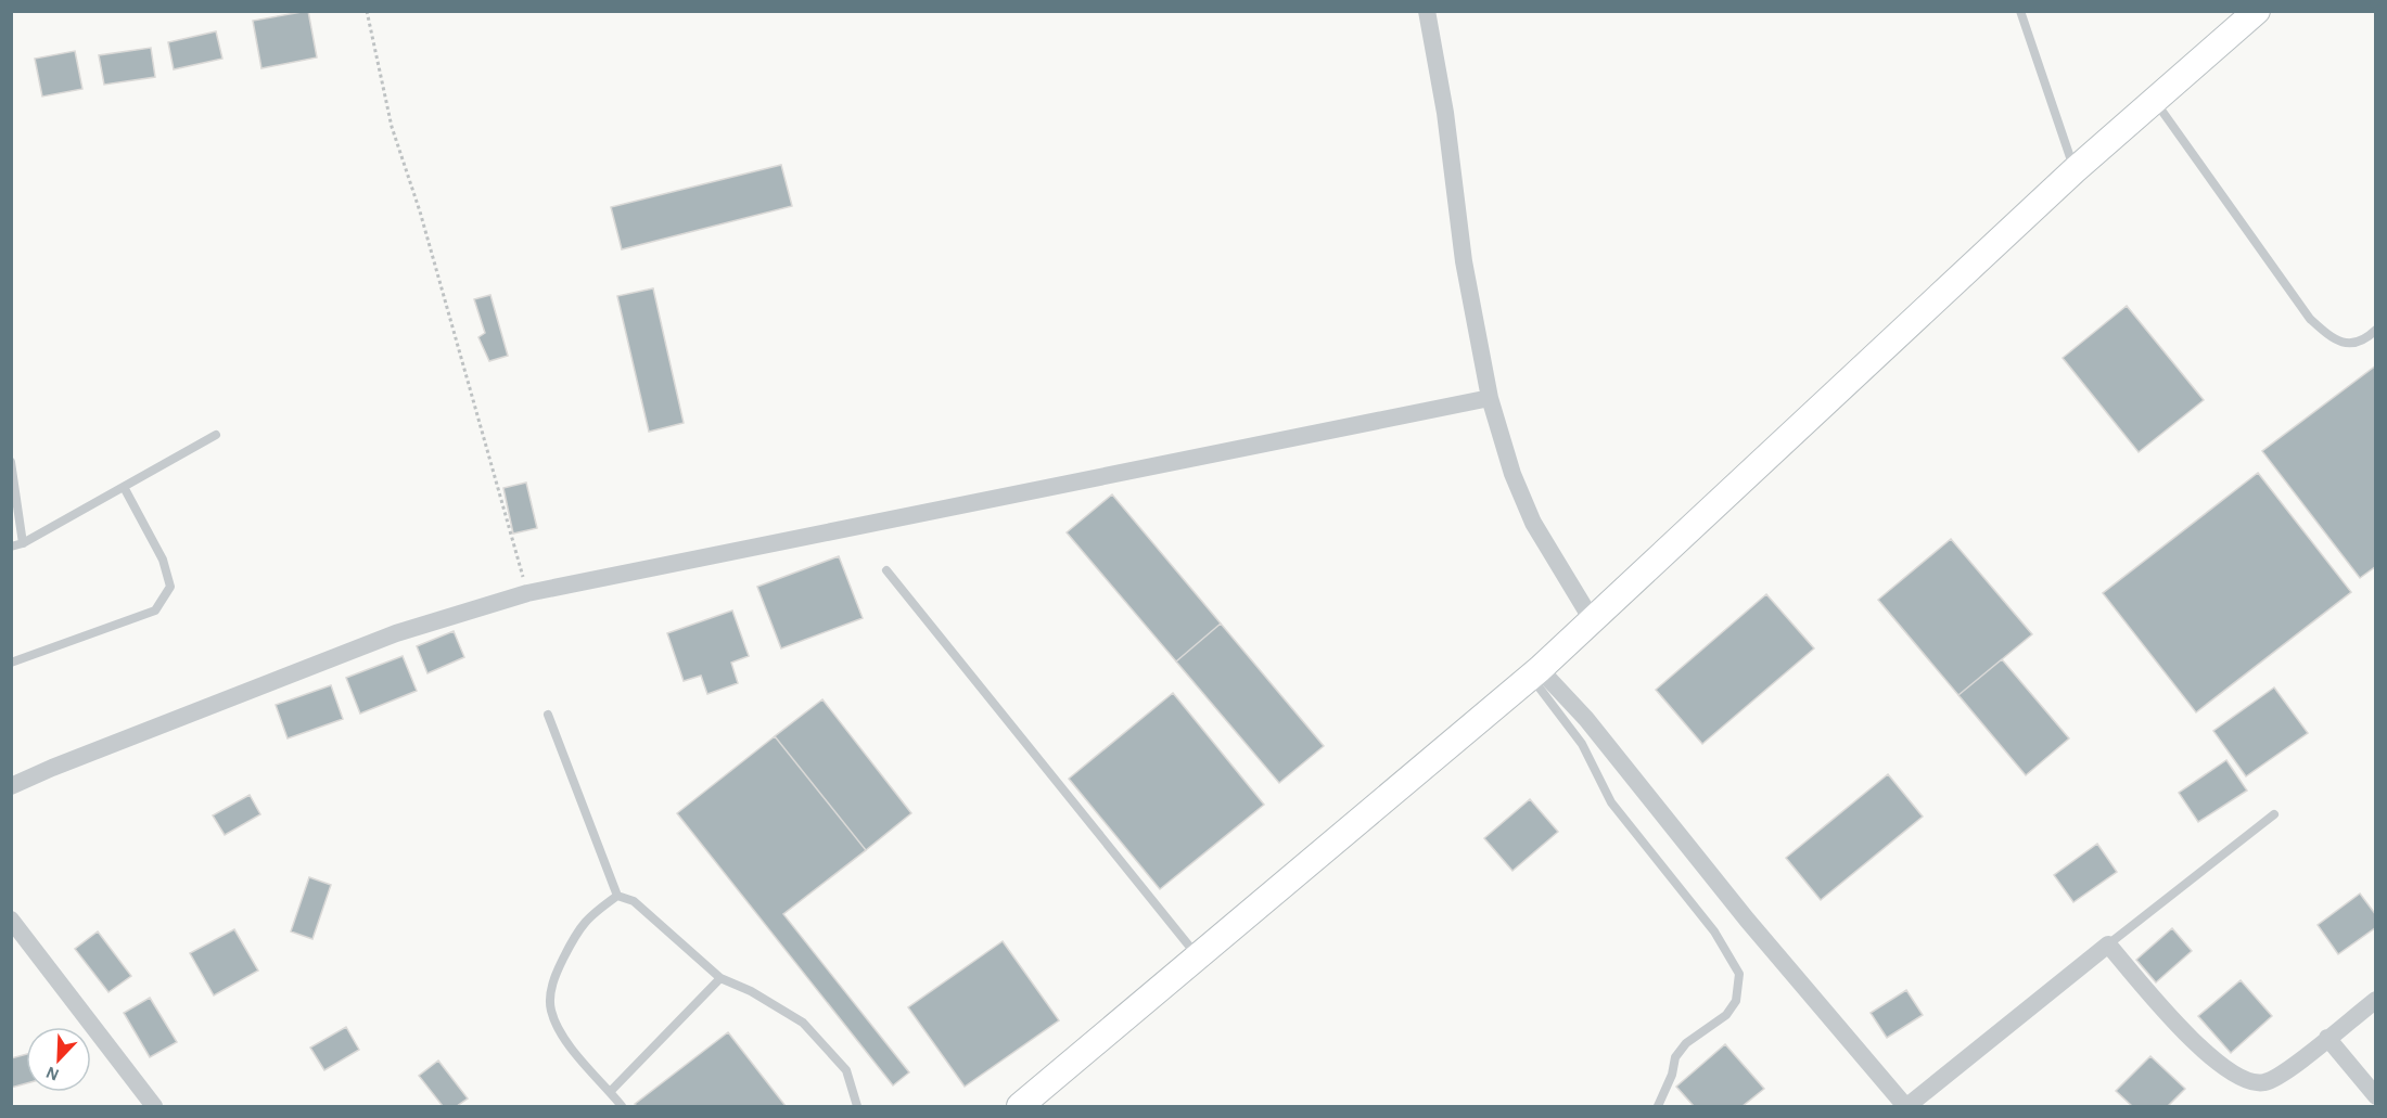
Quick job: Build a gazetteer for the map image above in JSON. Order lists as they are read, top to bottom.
{
  "north": "bottom left"
}
